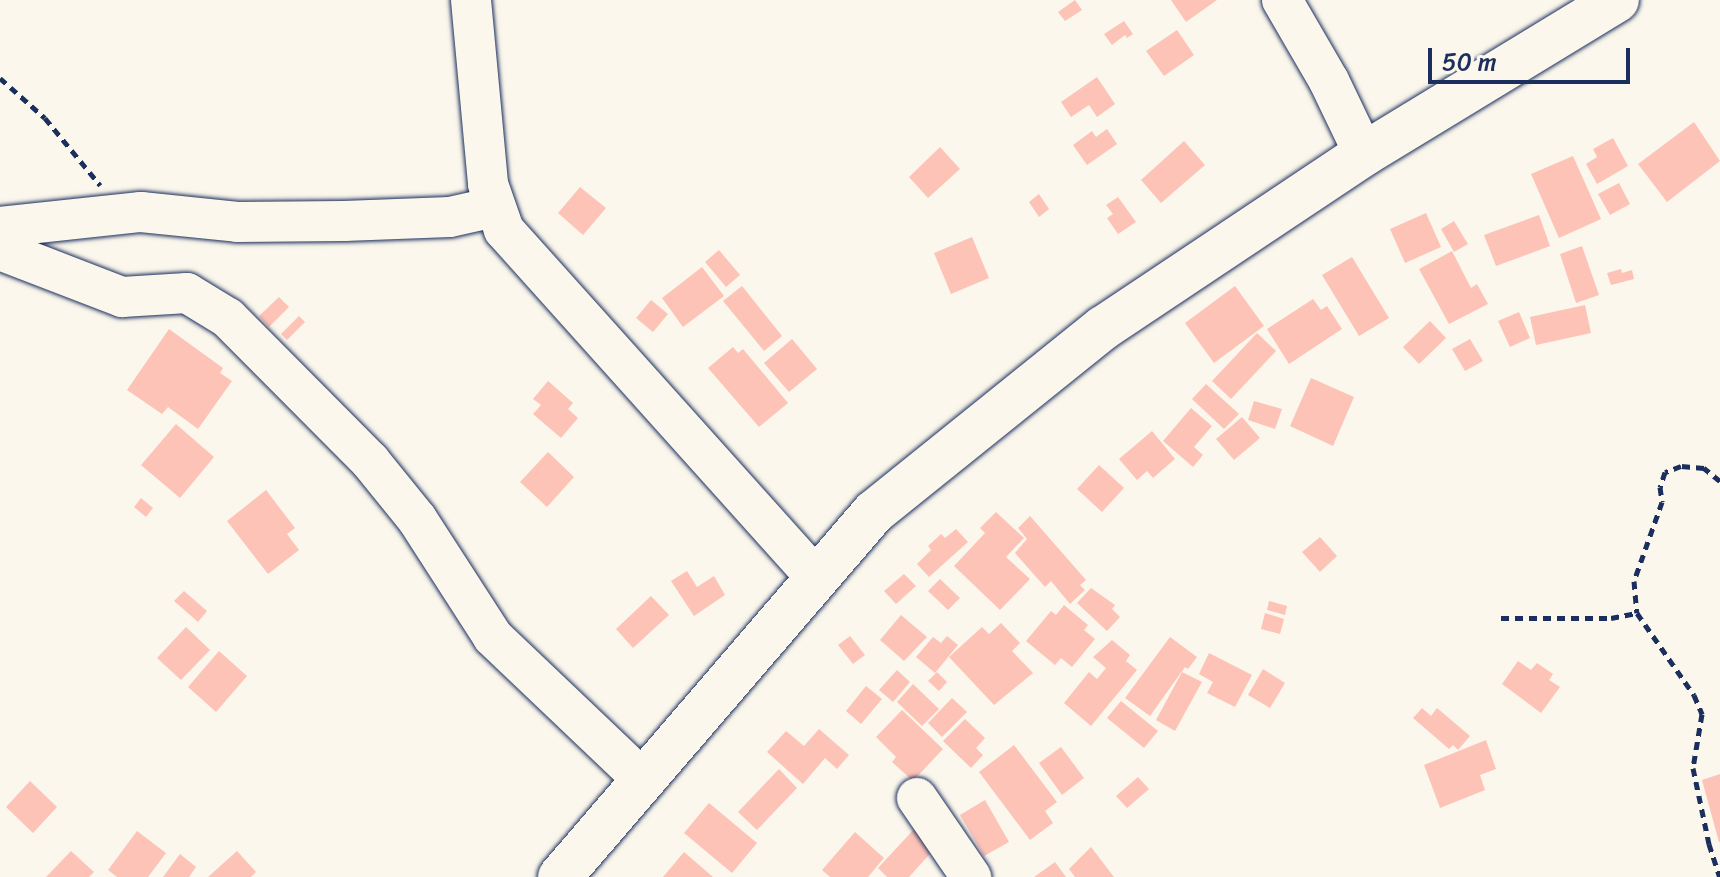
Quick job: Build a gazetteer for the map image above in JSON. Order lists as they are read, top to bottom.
{
  "scale_bar": "50 m"
}
